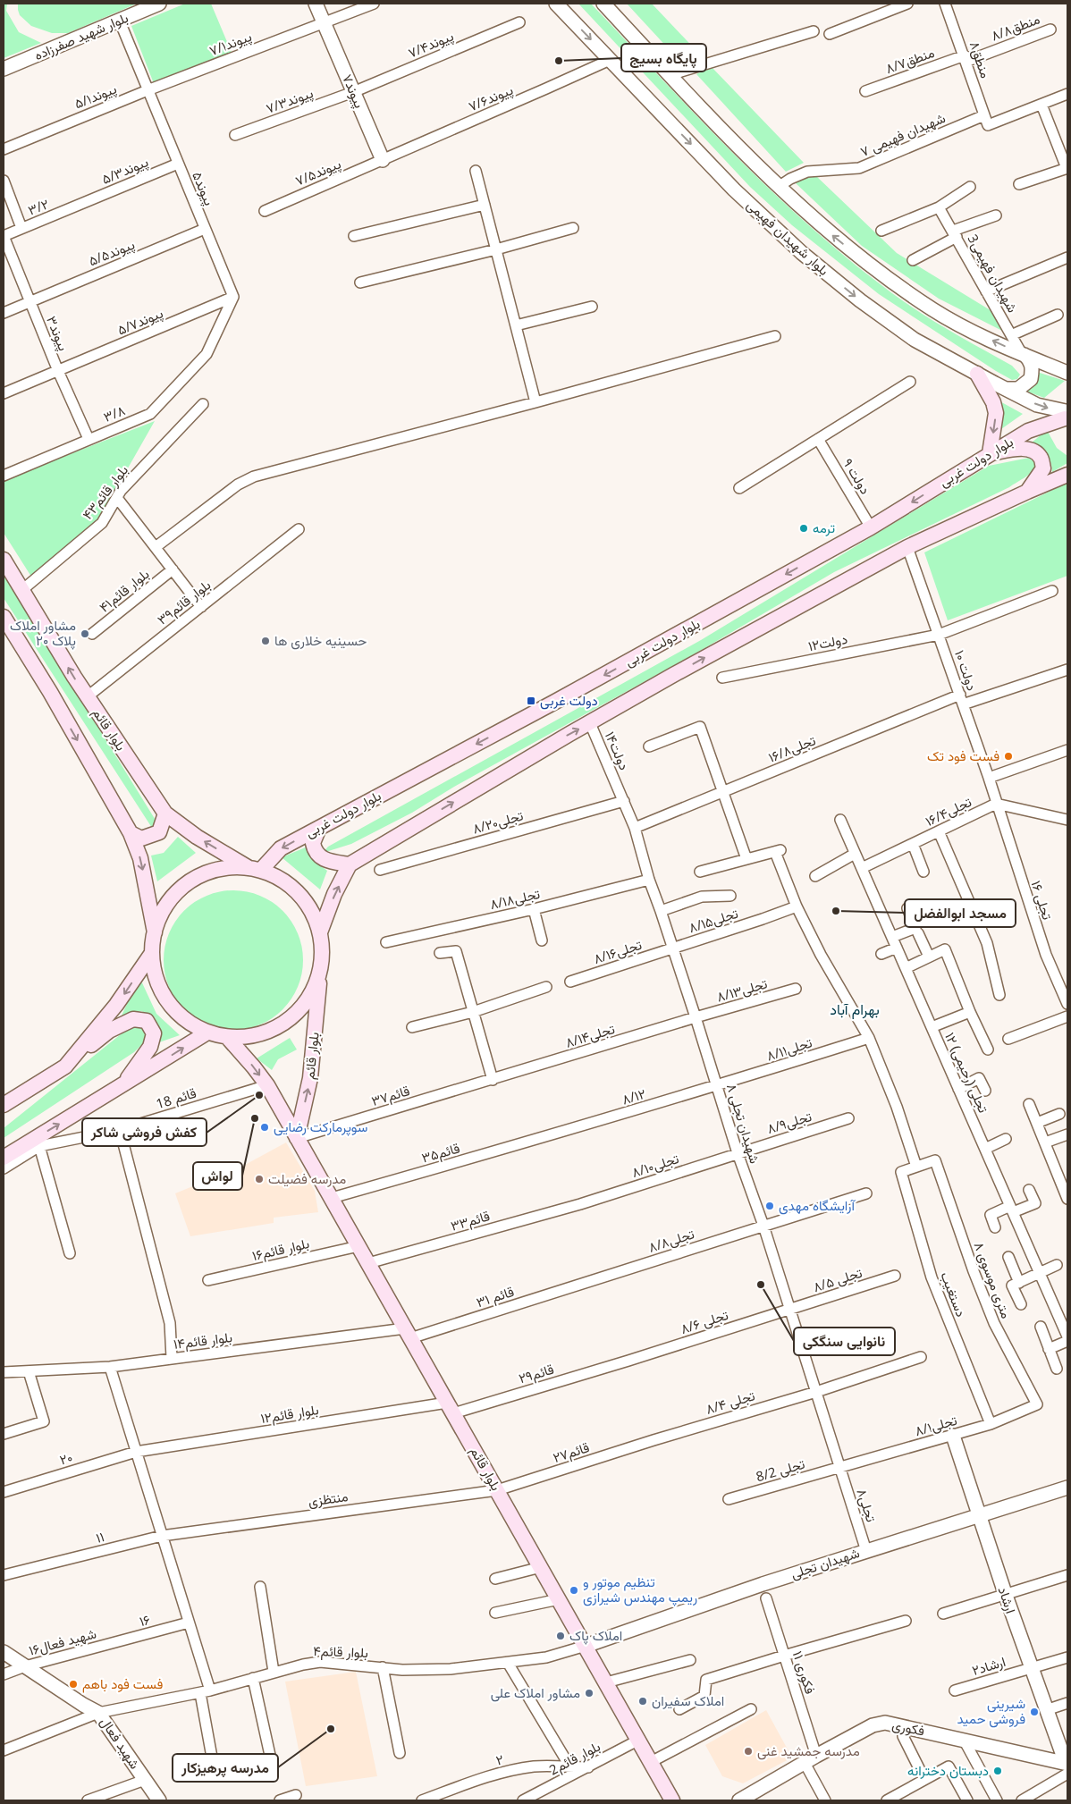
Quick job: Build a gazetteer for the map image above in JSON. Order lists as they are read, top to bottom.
{
  "streets": {
    "main road": ["بلوار دولت غربی", "بلوار قائم"],
    "street": [
      "منطق۸/۸",
      "بلوار شهید صفرزاده",
      "پیوند۷/۱",
      "پیوند۷/۴",
      "منطق۸",
      "منطق۸/۷",
      "پیوند۷",
      "پیوند۵/۱",
      "پیوند۷/۶",
      "پیوند۷/۳",
      "شهیدان فهیمی ۷",
      "پیوند۵/۳",
      "پیوند۷/۵",
      "پیوند۵",
      "۳/۲",
      "بلوار شهیدان فهیمی",
      "پیوند۵/۵",
      "3شهیدان فهیمی",
      "پیوند۵/۷",
      "پیوند۳",
      "۳/۸",
      "۹ دولت",
      "بلوار قائم۴۳",
      "بلوار قائم۴۱",
      "بلوار قائم۳۹",
      "۱۲دولت",
      "۱۰ دولت",
      "تجلی۱۶/۸",
      "۱۴دولت",
      "تجلی۱۶/۴",
      "تجلی۸/۲۰",
      "تجلی۸/۱۸",
      "۱۶ تجلی",
      "تجلی۸/۱۵",
      "تجلی۸/۱۶",
      "تجلی۸/۱۳",
      "تجلی۸‌/۱۴",
      "تجلی۸/۱۱",
      "۱۲ تجلی (رحیمی)",
      "قائم۳۷",
      "۸/۱۲",
      "18 قائم",
      "تجلی۸/۹",
      "شهیدان تجلی ۸",
      "قائم۳۵",
      "تجلی۸/۱۰",
      "قائم۳۳",
      "تجلی۸/۸",
      "بلوار قائم۱۶",
      "تجلی ۸/۵",
      "۸ متری موسوی",
      "دستغیب",
      "قائم ۳۱",
      "تجلی ۸/۶",
      "بلوار قائم۱۴",
      "قائم۲۹",
      "۸/۴ تجلی",
      "بلوار قائم۱۲",
      "تجلی۸/۱",
      "قائم۲۷",
      "۲۰",
      "8/2 تجلی",
      "منتظزی",
      "تجلی۸",
      "۱۱",
      "شهیدان تجلی",
      "ارشاد",
      "۱۶",
      "شهید فعال۱۶",
      "بلوار قائم۴",
      "۲ارشاد",
      "فکوری ۱۱",
      "فکوری",
      "شهید فعال",
      "2بلوار قائم",
      "۲"
    ]
  },
  "crossings": [
    ["منطق۸/۸", "منطق۸"],
    ["منطق۸/۸", "منطق۸/۷"],
    ["بلوار شهید صفرزاده", "پیوند۵"],
    ["پیوند۷/۱", "پیوند۷"],
    ["پیوند۷/۱", "پیوند۵/۱"],
    ["پیوند۷/۱", "پیوند۵"],
    ["پیوند۷/۴", "پیوند۷"],
    ["پیوند۷/۴", "پیوند۷/۳"],
    ["منطق۸", "منطق۸/۷"],
    ["منطق۸", "شهیدان فهیمی ۷"],
    ["پیوند۷", "پیوند۷/۶"],
    ["پیوند۷", "پیوند۷/۳"],
    ["پیوند۷", "پیوند۷/۵"],
    ["پیوند۵/۱", "پیوند۵"],
    ["پیوند۷/۶", "پیوند۷/۵"],
    ["پیوند۷/۶", "بلوار شهیدان فهیمی"],
    ["پیوند۵/۳", "پیوند۵"],
    ["پیوند۵/۳", "۳/۲"],
    ["پیوند۵", "پیوند۵/۵"],
    ["پیوند۵", "پیوند۵/۷"],
    ["پیوند۵", "۳/۸"],
    ["۳/۲", "پیوند۳"],
    ["بلوار شهیدان فهیمی", "بلوار دولت غربی"],
    ["پیوند۵/۵", "پیوند۳"],
    ["پیوند۵/۷", "پیوند۳"],
    ["پیوند۵/۷", "۳/۸"],
    ["پیوند۳", "۳/۸"],
    ["بلوار دولت غربی", "۹ دولت"],
    ["بلوار دولت غربی", "بلوار قائم"],
    ["بلوار قائم۴۳", "بلوار قائم"],
    ["بلوار قائم۳۹", "بلوار قائم"],
    ["۱۲دولت", "۱۰ دولت"],
    ["۱۰ دولت", "تجلی۱۶/۸"],
    ["۱۰ دولت", "تجلی۱۶/۴"],
    ["۱۰ دولت", "۱۶ تجلی"],
    ["بلوار قائم", "قائم۳۷"],
    ["بلوار قائم", "18 قائم"],
    ["بلوار قائم", "قائم۳۵"],
    ["بلوار قائم", "قائم۳۳"],
    ["بلوار قائم", "بلوار قائم۱۶"],
    ["بلوار قائم", "قائم ۳۱"],
    ["بلوار قائم", "بلوار قائم۱۴"],
    ["بلوار قائم", "قائم۲۹"],
    ["بلوار قائم", "بلوار قائم۱۲"],
    ["بلوار قائم", "قائم۲۷"],
    ["بلوار قائم", "منتظزی"],
    ["بلوار قائم", "شهیدان تجلی"],
    ["بلوار قائم", "بلوار قائم۴"],
    ["بلوار قائم", "2بلوار قائم"],
    ["تجلی۱۶/۸", "شهیدان تجلی ۸"],
    ["۱۴دولت", "شهیدان تجلی ۸"],
    ["تجلی۱۶/۴", "۱۶ تجلی"],
    ["تجلی۱۶/۴", "۱۲ تجلی (رحیمی)"],
    ["تجلی۸/۲۰", "شهیدان تجلی ۸"],
    ["تجلی۸/۱۸", "شهیدان تجلی ۸"],
    ["تجلی۸/۱۵", "تجلی۸/۱۶"],
    ["تجلی۸/۱۵", "شهیدان تجلی ۸"],
    ["تجلی۸/۱۶", "شهیدان تجلی ۸"],
    ["تجلی۸/۱۳", "تجلی۸‌/۱۴"],
    ["تجلی۸/۱۳", "شهیدان تجلی ۸"],
    ["تجلی۸‌/۱۴", "قائم۳۷"],
    ["تجلی۸‌/۱۴", "شهیدان تجلی ۸"],
    ["تجلی۸/۱۱", "۸/۱۲"],
    ["تجلی۸/۱۱", "شهیدان تجلی ۸"],
    ["۸/۱۲", "شهیدان تجلی ۸"],
    ["۸/۱۲", "قائم۳۵"],
    ["تجلی۸/۹", "شهیدان تجلی ۸"],
    ["تجلی۸/۹", "تجلی۸/۱۰"],
    ["شهیدان تجلی ۸", "تجلی۸/۱۰"],
    ["شهیدان تجلی ۸", "تجلی۸/۸"],
    ["شهیدان تجلی ۸", "تجلی ۸/۵"],
    ["شهیدان تجلی ۸", "تجلی ۸/۶"],
    ["شهیدان تجلی ۸", "۸/۴ تجلی"],
    ["شهیدان تجلی ۸", "تجلی۸/۱"],
    ["شهیدان تجلی ۸", "8/2 تجلی"],
    ["شهیدان تجلی ۸", "تجلی۸"],
    ["تجلی۸/۱۰", "قائم۳۳"],
    ["تجلی۸/۸", "قائم ۳۱"],
    ["تجلی ۸/۵", "تجلی ۸/۶"],
    ["۸ متری موسوی", "دستغیب"],
    ["۸ متری موسوی", "تجلی۸/۱"],
    ["دستغیب", "تجلی۸/۱"],
    ["قائم ۳۱", "بلوار قائم۱۴"],
    ["تجلی ۸/۶", "قائم۲۹"],
    ["قائم۲۹", "بلوار قائم۱۲"],
    ["۸/۴ تجلی", "قائم۲۷"],
    ["بلوار قائم۱۲", "۲۰"],
    ["تجلی۸/۱", "8/2 تجلی"],
    ["تجلی۸/۱", "تجلی۸"],
    ["تجلی۸/۱", "ارشاد"],
    ["قائم۲۷", "منتظزی"],
    ["8/2 تجلی", "تجلی۸"],
    ["منتظزی", "۱۱"],
    ["تجلی۸", "شهیدان تجلی"],
    ["شهیدان تجلی", "ارشاد"],
    ["شهیدان تجلی", "بلوار قائم۴"],
    ["ارشاد", "۲ارشاد"],
    ["ارشاد", "فکوری"],
    ["۱۶", "شهید فعال۱۶"],
    ["شهید فعال۱۶", "شهید فعال"],
    ["بلوار قائم۴", "شهید فعال"],
    ["فکوری ۱۱", "فکوری"],
    ["2بلوار قائم", "۲"]
  ],
  "districts": ["بهرام آباد"],
  "places": {
    "other": [
      "پایگاه بسیج",
      "ترمه",
      "مشاور املاک پلاک ۲۰",
      "حسینیه خلاری ها",
      "فست فود تک",
      "مسجد ابوالفضل",
      "کفش فروشی شاکر",
      "لواش",
      "سوپرمارکت رضایی",
      "مدرسه فضیلت",
      "آرایشگاه مهدی",
      "نانوایی سنگکی",
      "تنظیم موتور و ریمپ مهندس شیرازی",
      "املاک پاک",
      "فست فود باهم",
      "مشاور املاک علی",
      "املاک سفیران",
      "شیرینی فروشی حمید",
      "مدرسه پرهیزکار",
      "مدرسه جمشید غنی",
      "دبستان دخترانه"
    ],
    "transit": ["دولت غربی"]
  }
}
